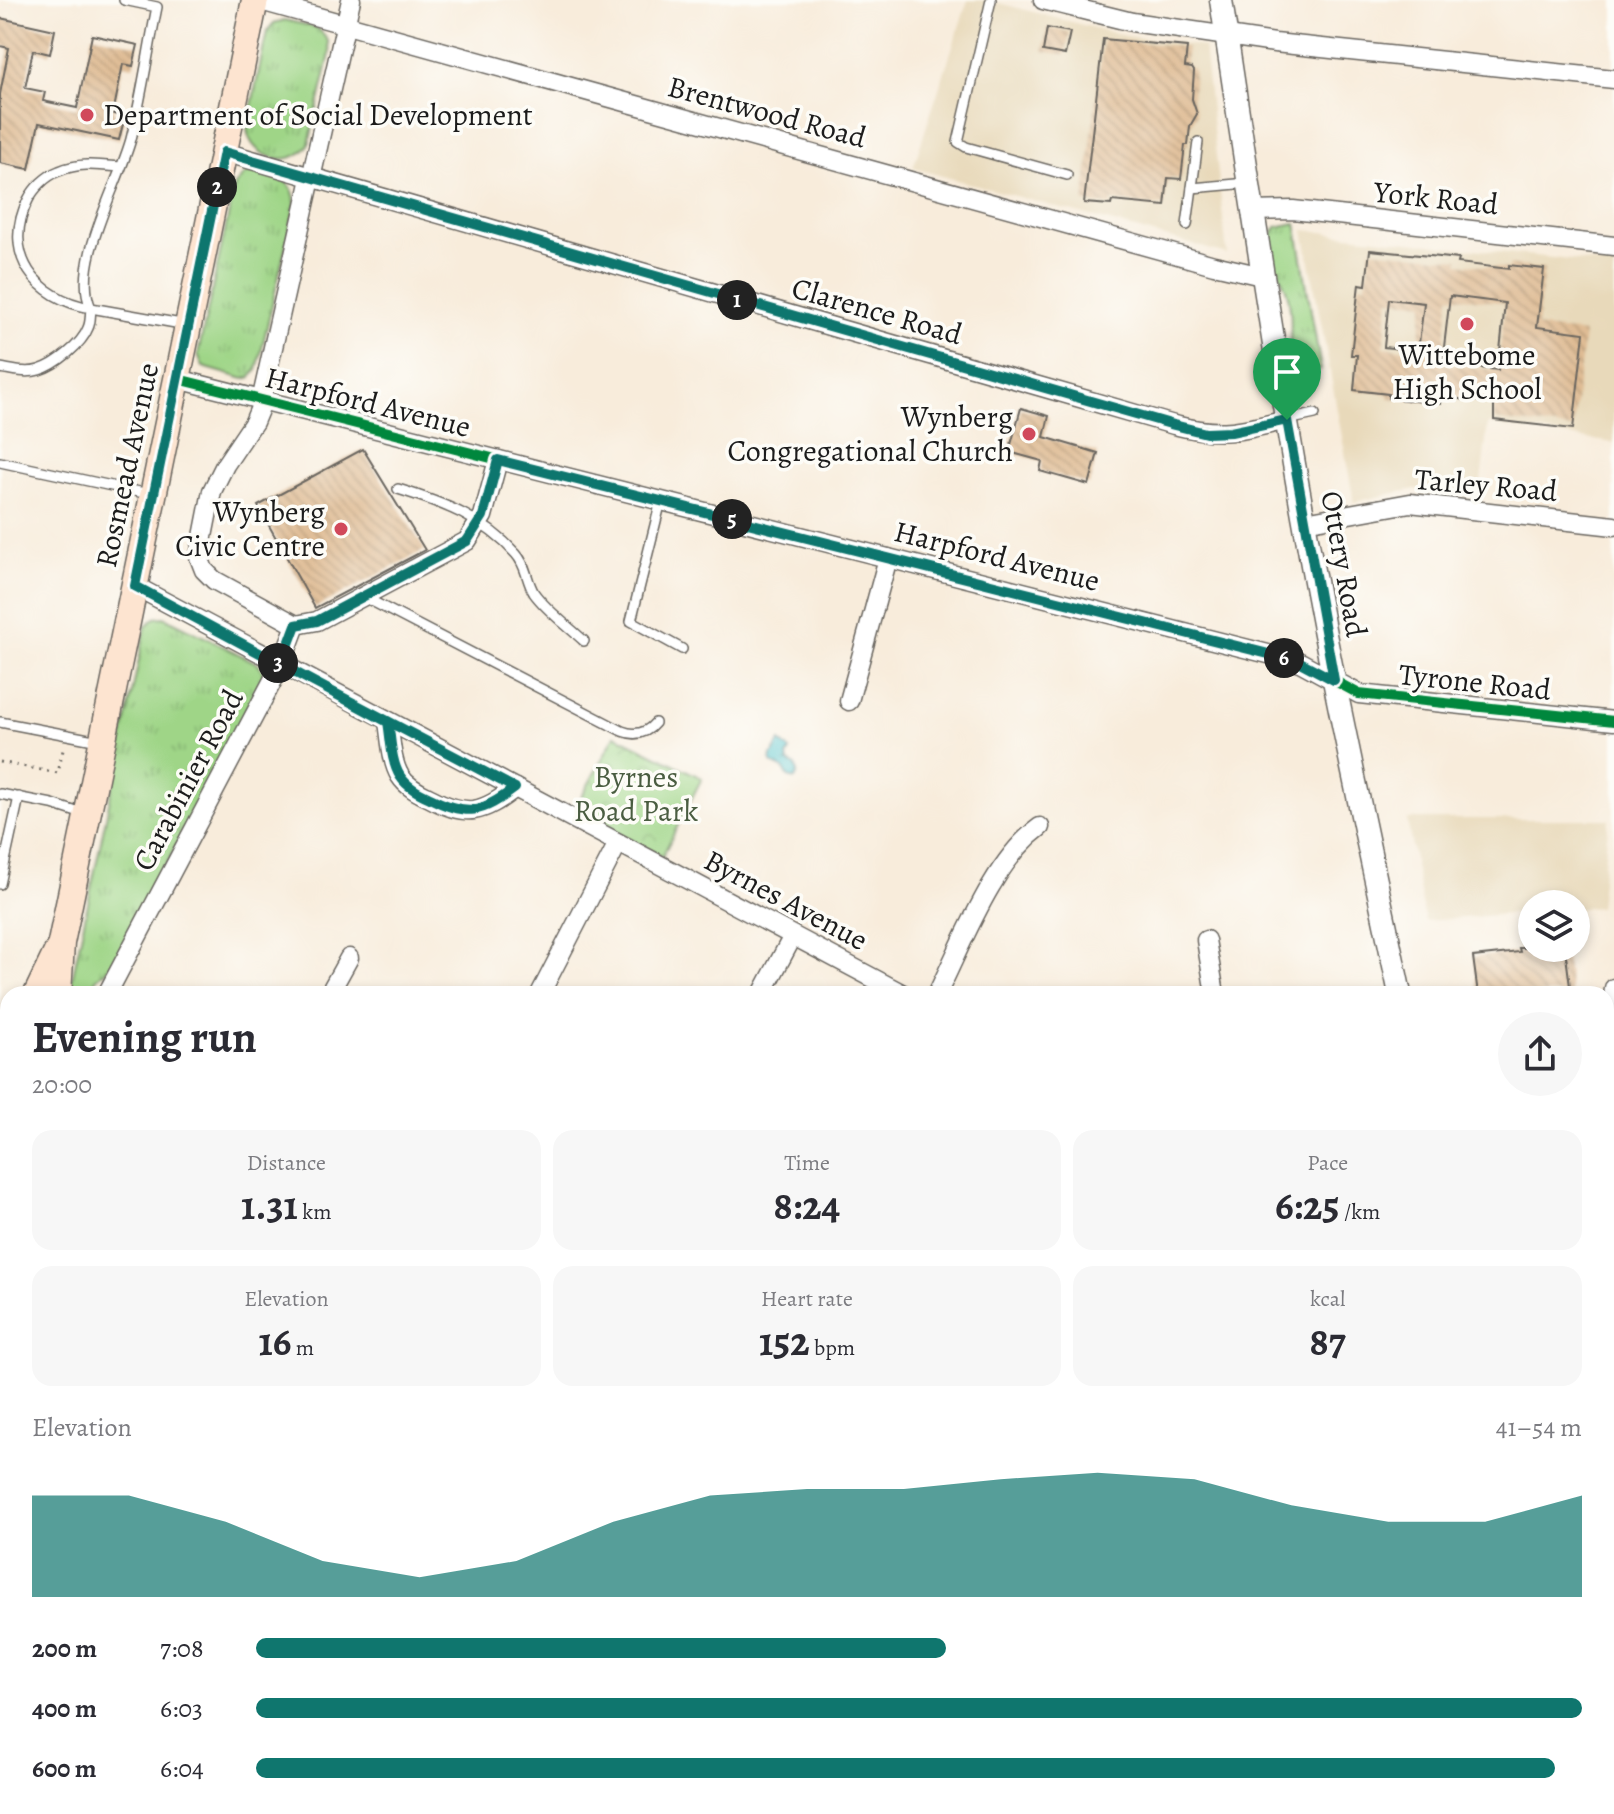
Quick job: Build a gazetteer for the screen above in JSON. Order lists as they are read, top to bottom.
{
  "streets": {
    "main road": ["Rosmead Avenue"],
    "street": [
      "Brentwood Road",
      "York Road",
      "Clarence Road",
      "Harpford Avenue",
      "Tarley Road",
      "Ottery Road",
      "Tyrone Road",
      "Carabinier Road",
      "Byrnes Avenue"
    ]
  },
  "crossings": [
    ["Brentwood Road", "Rosmead Avenue"],
    ["Brentwood Road", "Ottery Road"],
    ["York Road", "Ottery Road"],
    ["Clarence Road", "Rosmead Avenue"],
    ["Clarence Road", "Ottery Road"],
    ["Harpford Avenue", "Rosmead Avenue"],
    ["Harpford Avenue", "Ottery Road"],
    ["Harpford Avenue", "Tyrone Road"],
    ["Rosmead Avenue", "Byrnes Avenue"],
    ["Tarley Road", "Ottery Road"],
    ["Ottery Road", "Tyrone Road"],
    ["Carabinier Road", "Byrnes Avenue"]
  ],
  "parks": ["Byrnes Road Park"],
  "places": [
    "Department of Social Development",
    "Wittebome High School",
    "Wynberg Congregational Church",
    "Wynberg Civic Centre"
  ],
  "page": {
    "pins": [
      "2",
      "1",
      "5",
      "6",
      "3"
    ],
    "heading": ["Evening run", "20:00"],
    "stats": [
      ["Distance", "1.31 km"],
      ["Time", "8:24"],
      ["Pace", "6:25 /km"],
      ["Elevation", "16 m"],
      ["Heart rate", "152 bpm"],
      ["kcal", "87"]
    ],
    "chart": ["Elevation", "41–54 m"],
    "list": [
      {
        "name": "200 m",
        "note": "7:08"
      },
      {
        "name": "400 m",
        "note": "6:03"
      },
      {
        "name": "600 m",
        "note": "6:04"
      }
    ]
  }
}
